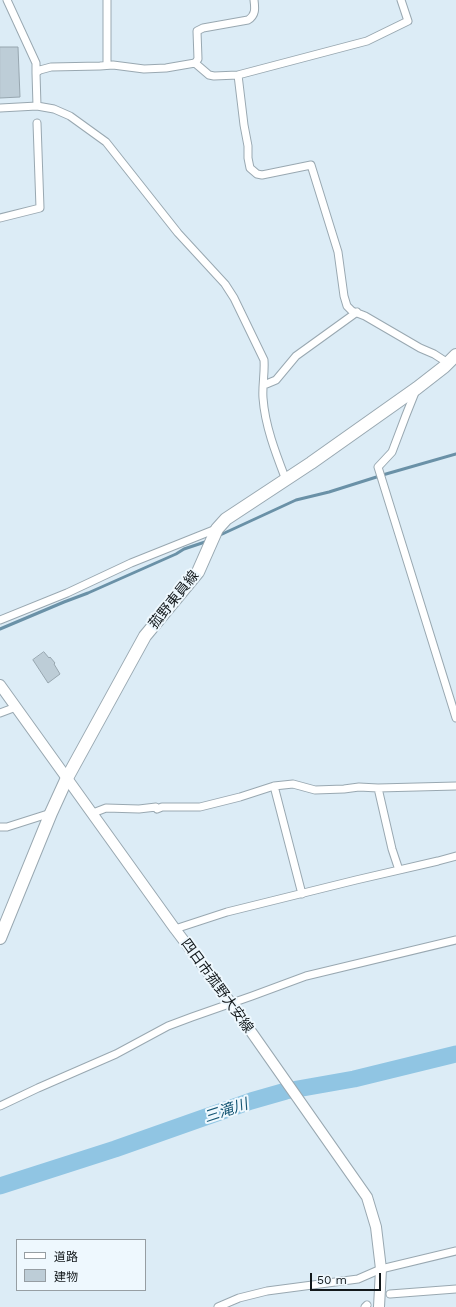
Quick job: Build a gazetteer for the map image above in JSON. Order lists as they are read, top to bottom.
{
  "streets": {
    "main road": ["菰野東員線", "四日市菰野大安線"]
  },
  "crossings": [
    ["菰野東員線", "四日市菰野大安線"]
  ],
  "water": ["三滝川"],
  "legend": ["道路", "建物"],
  "scale_bar": "50 m"
}
